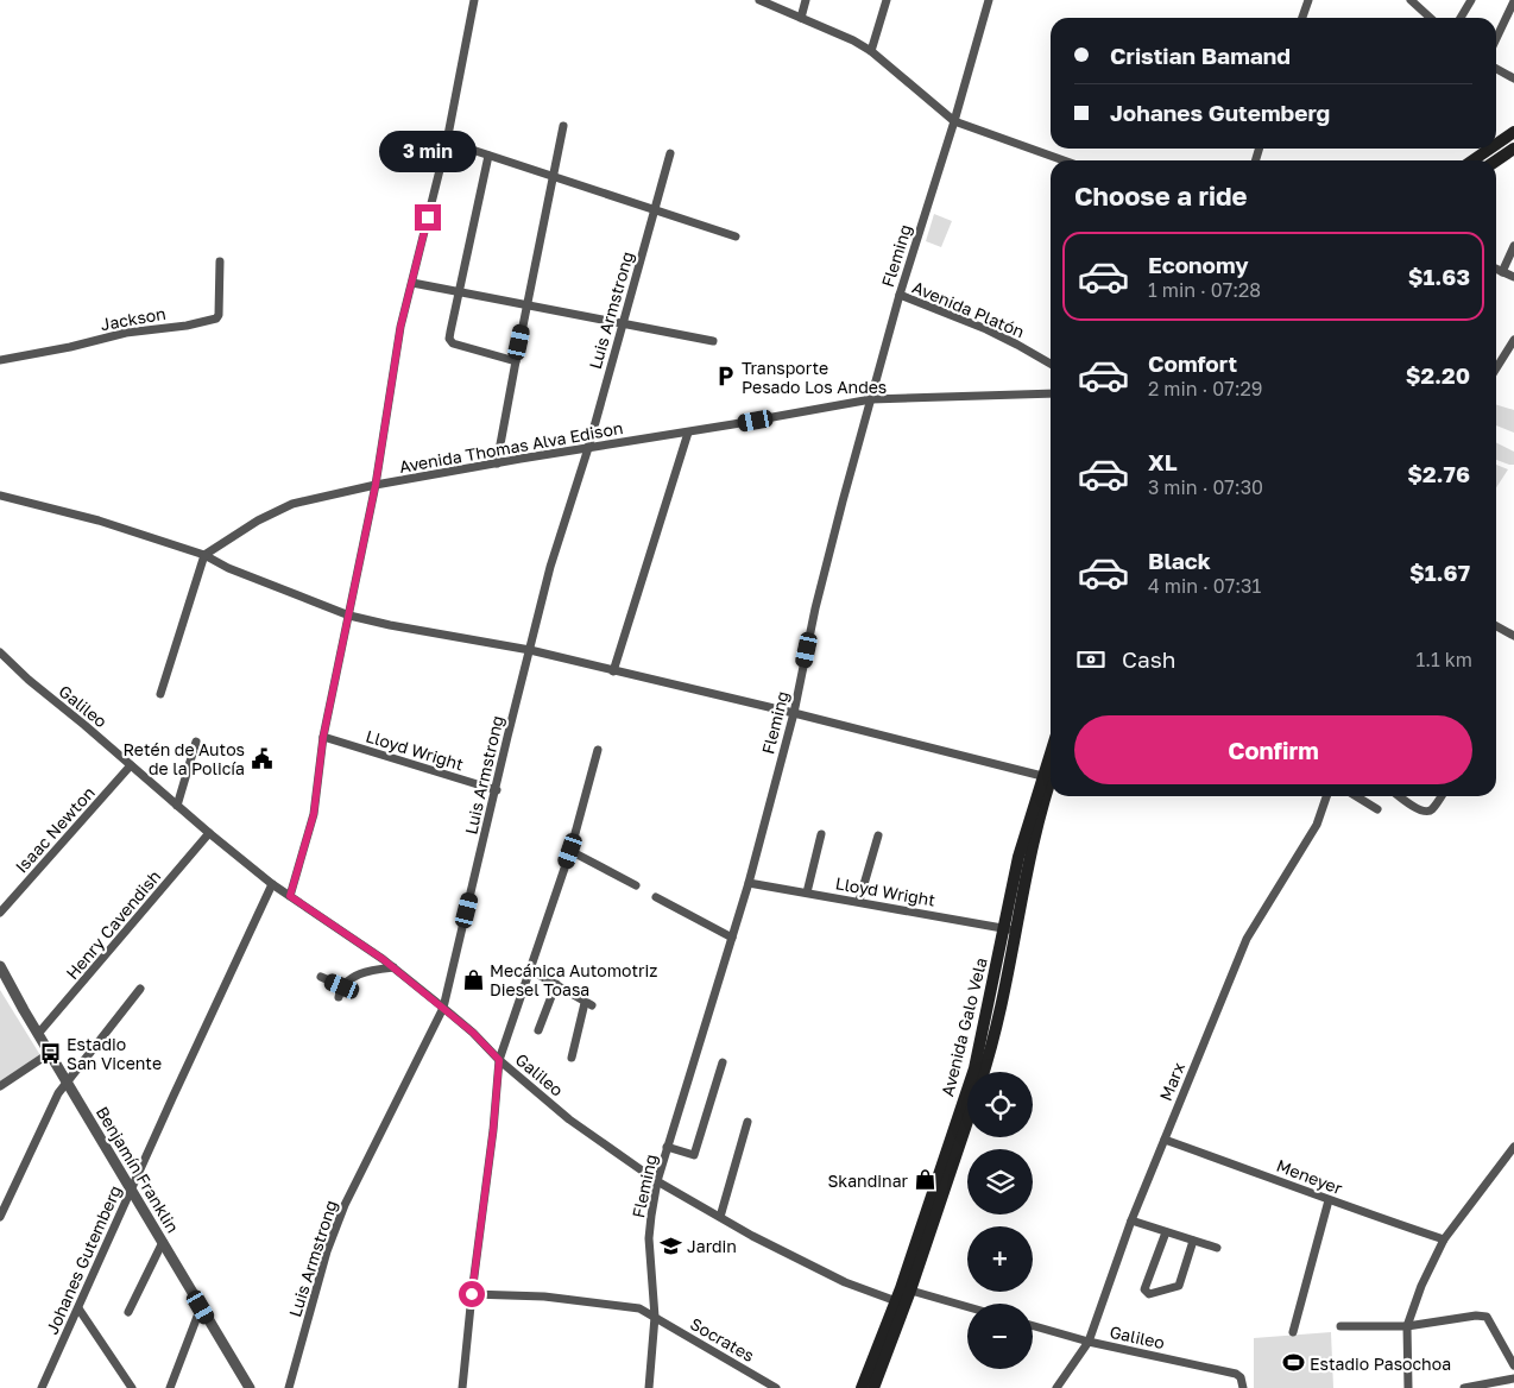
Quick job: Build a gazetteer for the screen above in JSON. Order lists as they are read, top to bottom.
{
  "streets": {
    "main road": ["Avenida Galo Vela"],
    "street": [
      "Fleming",
      "Avenida Platón",
      "Luis Armstrong",
      "Jackson",
      "Avenida Thomas Alva Edison",
      "Galileo",
      "Lloyd Wright",
      "Isaac Newton",
      "Henry Cavendish",
      "Marx",
      "Benjamín Franklin",
      "Meneyer",
      "Johanes Gutemberg",
      "Socrates"
    ]
  },
  "crossings": [
    ["Fleming", "Avenida Platón"],
    ["Fleming", "Avenida Thomas Alva Edison"],
    ["Fleming", "Galileo"],
    ["Fleming", "Lloyd Wright"],
    ["Fleming", "Socrates"],
    ["Luis Armstrong", "Avenida Thomas Alva Edison"],
    ["Luis Armstrong", "Galileo"],
    ["Luis Armstrong", "Lloyd Wright"],
    ["Galileo", "Isaac Newton"],
    ["Galileo", "Henry Cavendish"],
    ["Galileo", "Avenida Galo Vela"],
    ["Galileo", "Marx"],
    ["Galileo", "Johanes Gutemberg"],
    ["Lloyd Wright", "Avenida Galo Vela"],
    ["Henry Cavendish", "Benjamín Franklin"],
    ["Marx", "Meneyer"],
    ["Benjamín Franklin", "Johanes Gutemberg"]
  ],
  "places": {
    "parking": ["Transporte Pesado Los Andes"],
    "public building": ["Retén de Autos de la Policía"],
    "shop": ["Mecánica Automotriz Diesel Toasa", "Skandinar"],
    "bus stop": ["Estadio San Vicente"],
    "school or university": ["Jardin"],
    "sports": ["Estadio Pasochoa"]
  },
  "page": {
    "banner": ["Cristian Bamand", "Johanes Gutemberg"],
    "bubble": "3 min",
    "heading": "Choose a ride",
    "list": [
      {
        "name": "Economy",
        "note": "1 min · 07:28",
        "value": "$1.63"
      },
      {
        "name": "Comfort",
        "note": "2 min · 07:29",
        "value": "$2.20"
      },
      {
        "name": "XL",
        "note": "3 min · 07:30",
        "value": "$2.76"
      },
      {
        "name": "Black",
        "note": "4 min · 07:31",
        "value": "$1.67"
      }
    ],
    "pay": ["Cash", "1.1 km"],
    "buttons": "Confirm",
    "map_buttons": ["+", "−"]
  }
}
